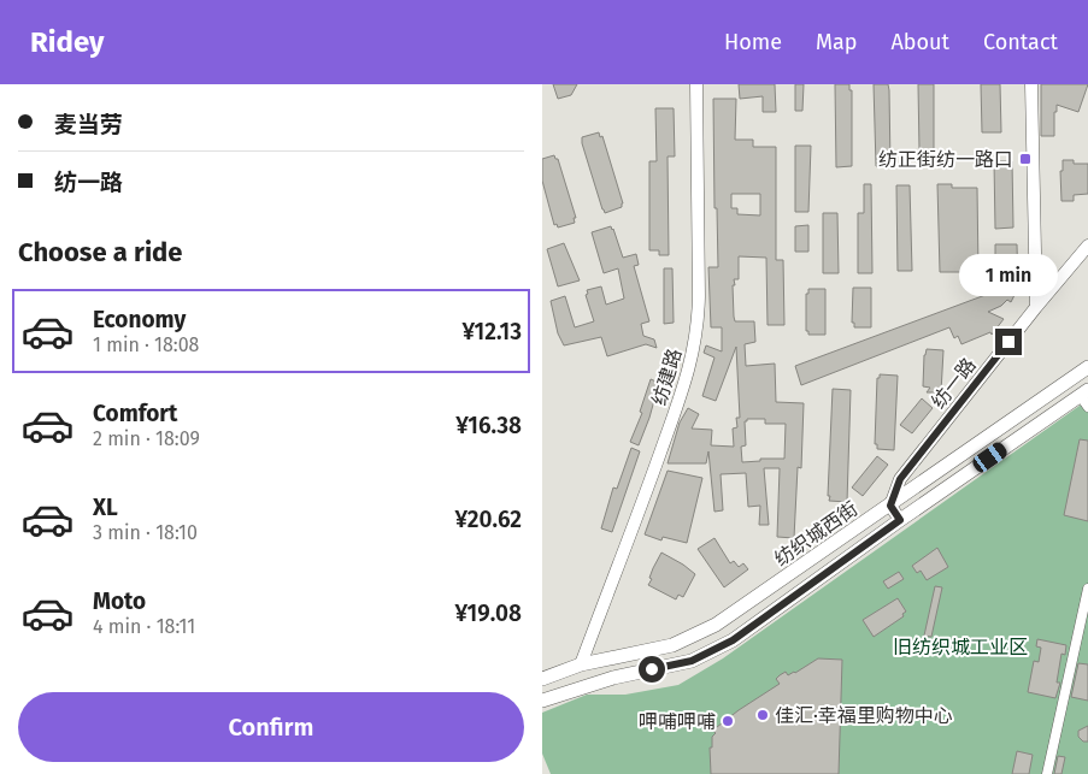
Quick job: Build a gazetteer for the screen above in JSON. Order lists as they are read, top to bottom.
{
  "streets": {
    "main road": ["纺织城西街"],
    "street": ["纺建路", "纺一路"]
  },
  "crossings": [
    ["纺建路", "纺织城西街"],
    ["纺一路", "纺织城西街"]
  ],
  "parks": ["旧纺织城工业区"],
  "places": {
    "transit": ["纺正街纺一路口"],
    "other": ["佳汇·幸福里购物中心", "呷哺呷哺"]
  },
  "page": {
    "header": "Ridey",
    "nav": [
      "Home",
      "Map",
      "About",
      "Contact"
    ],
    "banner": ["麦当劳", "纺一路"],
    "heading": "Choose a ride",
    "bubble": "1 min",
    "list": [
      {
        "name": "Economy",
        "note": "1 min · 18:08",
        "value": "¥12.13"
      },
      {
        "name": "Comfort",
        "note": "2 min · 18:09",
        "value": "¥16.38"
      },
      {
        "name": "XL",
        "note": "3 min · 18:10",
        "value": "¥20.62"
      },
      {
        "name": "Moto",
        "note": "4 min · 18:11",
        "value": "¥19.08"
      }
    ],
    "buttons": "Confirm"
  }
}
